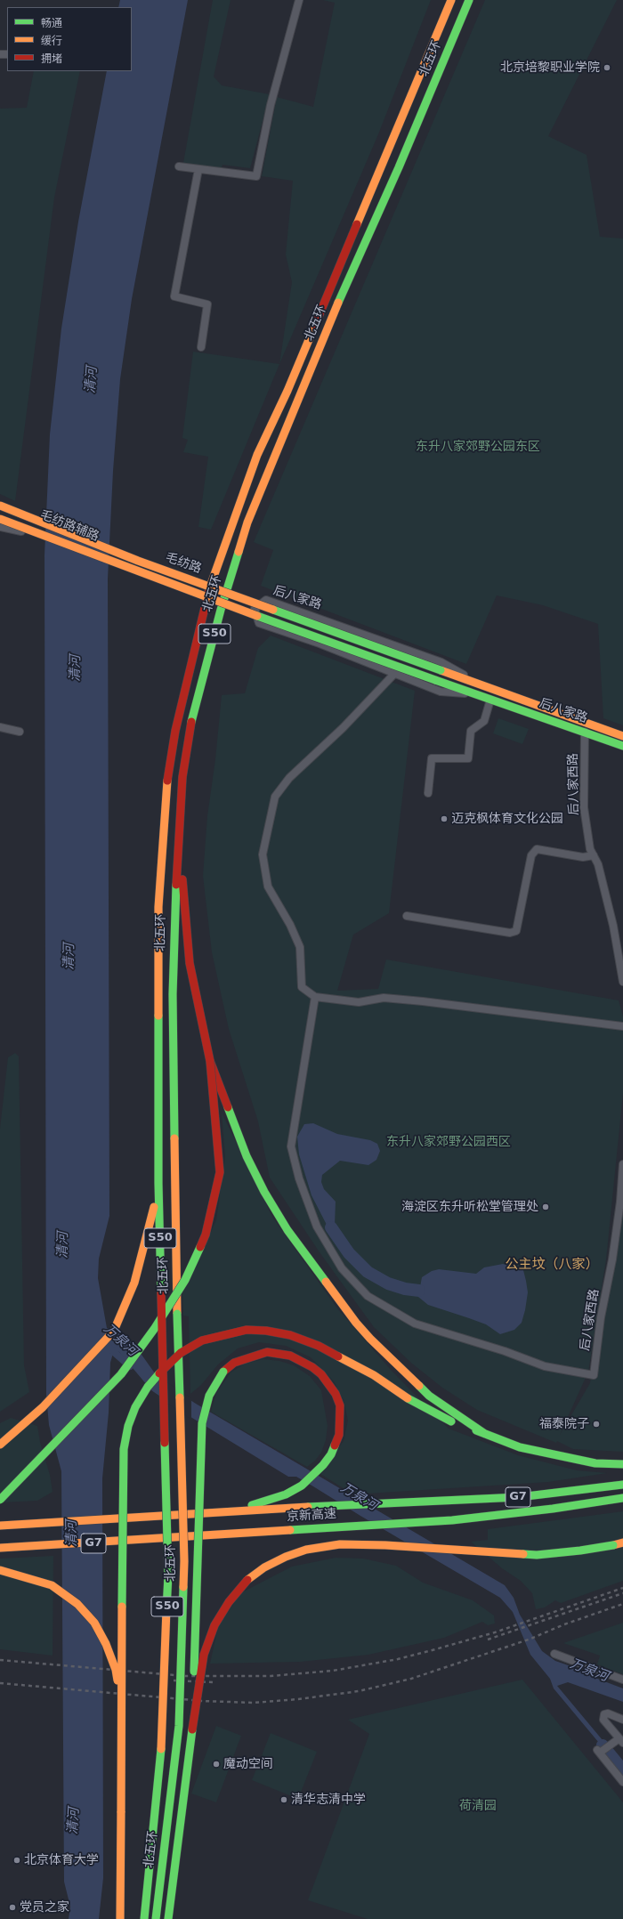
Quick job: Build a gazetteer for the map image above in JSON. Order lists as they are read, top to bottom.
{
  "streets": {
    "main road": [
      "北五环",
      "毛纺路",
      "后八家路",
      "S50",
      "G7",
      "京新高速"
    ],
    "street": ["毛纺路辅路", "后八家西路"]
  },
  "crossings": [
    ["毛纺路", "后八家路"],
    ["后八家路", "后八家西路"]
  ],
  "districts": ["公主坟（八家）"],
  "water": ["清河", "万泉河"],
  "parks": ["东升八家郊野公园东区", "东升八家郊野公园西区", "荷清园"],
  "places": [
    "北京培黎职业学院",
    "迈克枫体育文化公园",
    "海淀区东升听松堂管理处",
    "福泰院子",
    "魔动空间",
    "清华志清中学",
    "北京体育大学",
    "党员之家"
  ],
  "legend": ["畅通", "缓行", "拥堵"]
}
